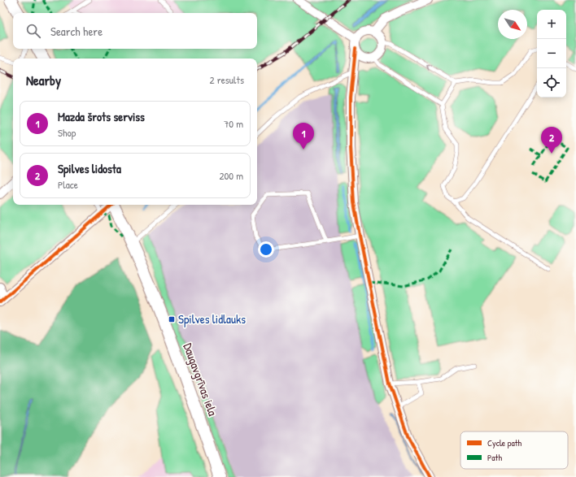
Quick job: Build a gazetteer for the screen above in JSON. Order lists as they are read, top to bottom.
{
  "streets": {
    "main road": ["Daugavgrīvas iela"]
  },
  "places": {
    "transit": ["Spilves lidlauks"]
  },
  "legend": ["Cycle path", "Path"],
  "north": "bottom right",
  "page": {
    "map_buttons": ["+", "−"],
    "search": "Search here",
    "heading": ["Nearby", "2 results"],
    "list": [
      {
        "mark": "1",
        "name": "Mazda šrots serviss",
        "note": "Shop",
        "value": "70 m"
      },
      {
        "mark": "2",
        "name": "Spilves lidosta",
        "note": "Place",
        "value": "200 m"
      }
    ],
    "pins": ["1", "2"]
  }
}
